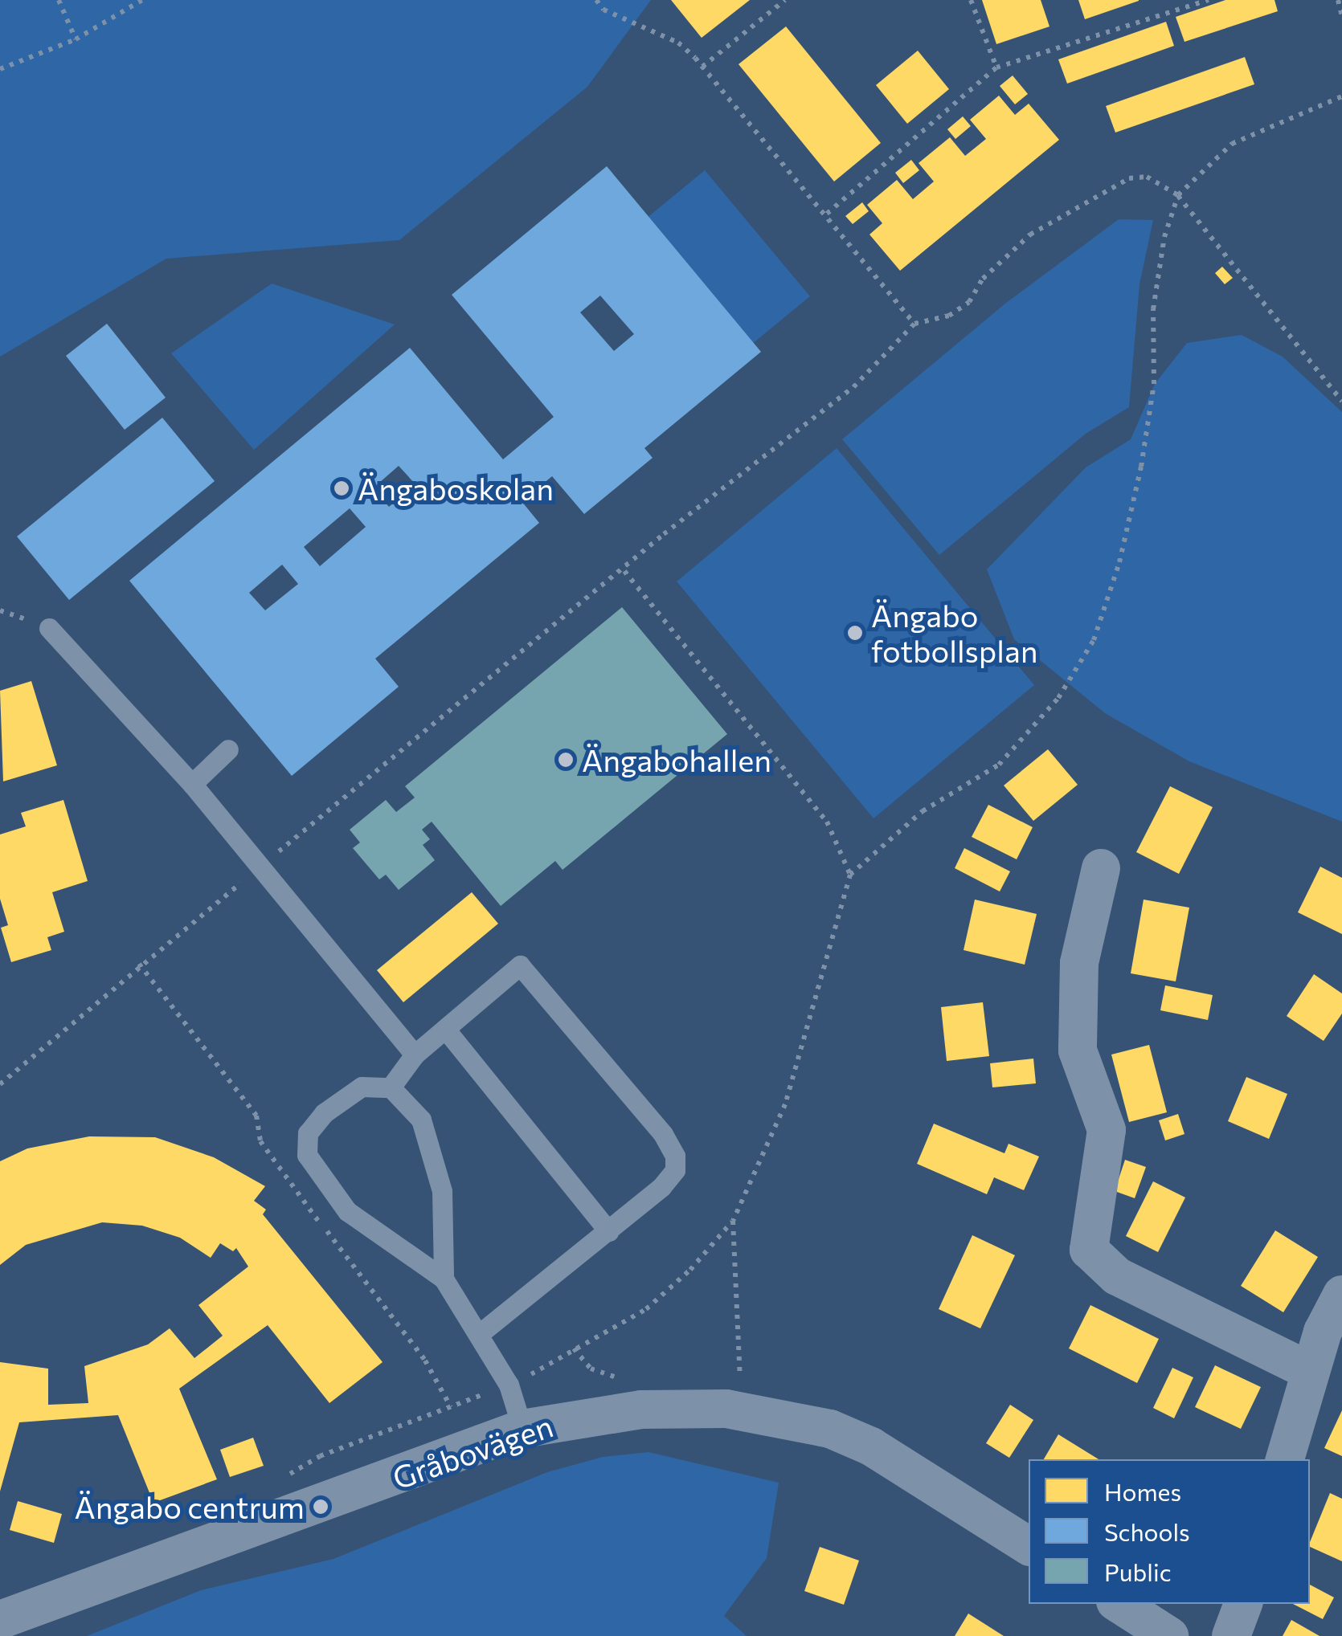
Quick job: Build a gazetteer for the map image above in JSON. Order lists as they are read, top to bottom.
{
  "streets": {
    "street": ["Gråbovägen"]
  },
  "places": [
    "Ängaboskolan",
    "Ängabo fotbollsplan",
    "Ängabohallen",
    "Ängabo centrum"
  ],
  "legend": ["Homes", "Schools", "Public"]
}
